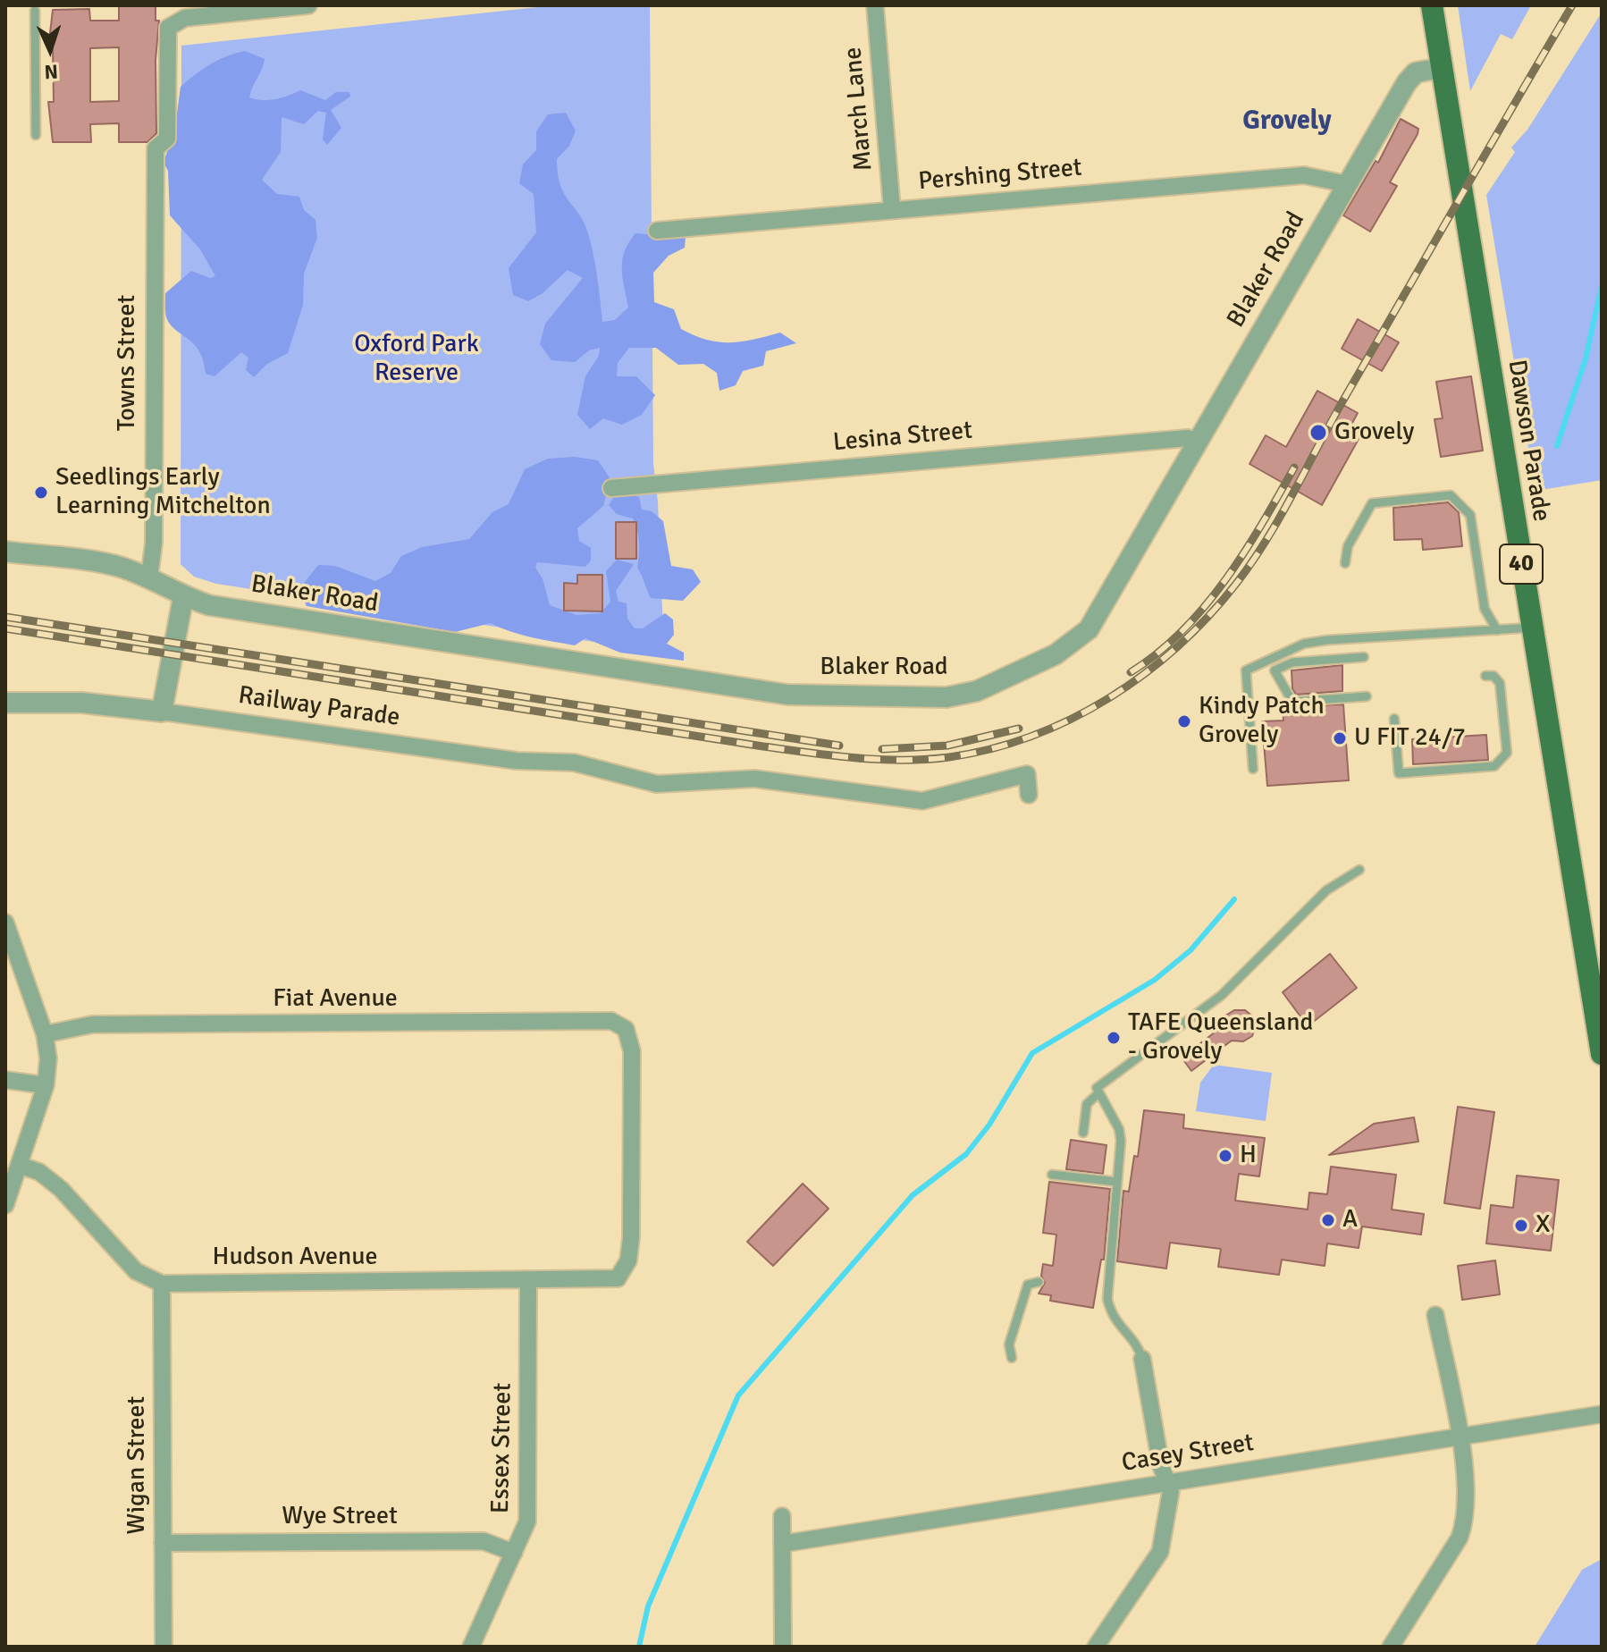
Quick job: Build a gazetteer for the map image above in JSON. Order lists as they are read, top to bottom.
{
  "streets": {
    "main road": ["Dawson Parade", "40"],
    "street": [
      "March Lane",
      "Pershing Street",
      "Blaker Road",
      "Towns Street",
      "Lesina Street",
      "Railway Parade",
      "Fiat Avenue",
      "Hudson Avenue",
      "Essex Street",
      "Casey Street",
      "Wigan Street",
      "Wye Street"
    ]
  },
  "crossings": [
    ["March Lane", "Pershing Street"],
    ["Pershing Street", "Blaker Road"],
    ["Blaker Road", "Towns Street"],
    ["Blaker Road", "Lesina Street"],
    ["Blaker Road", "Dawson Parade"],
    ["Fiat Avenue", "Hudson Avenue"],
    ["Hudson Avenue", "Essex Street"],
    ["Hudson Avenue", "Wigan Street"],
    ["Essex Street", "Wye Street"],
    ["Wigan Street", "Wye Street"]
  ],
  "districts": ["Grovely"],
  "parks": ["Oxford Park Reserve"],
  "places": [
    "Grovely",
    "Seedlings Early Learning Mitchelton",
    "Kindy Patch Grovely",
    "U FIT 24/7",
    "TAFE Queensland - Grovely",
    "H",
    "A",
    "X"
  ],
  "north": "bottom"
}
